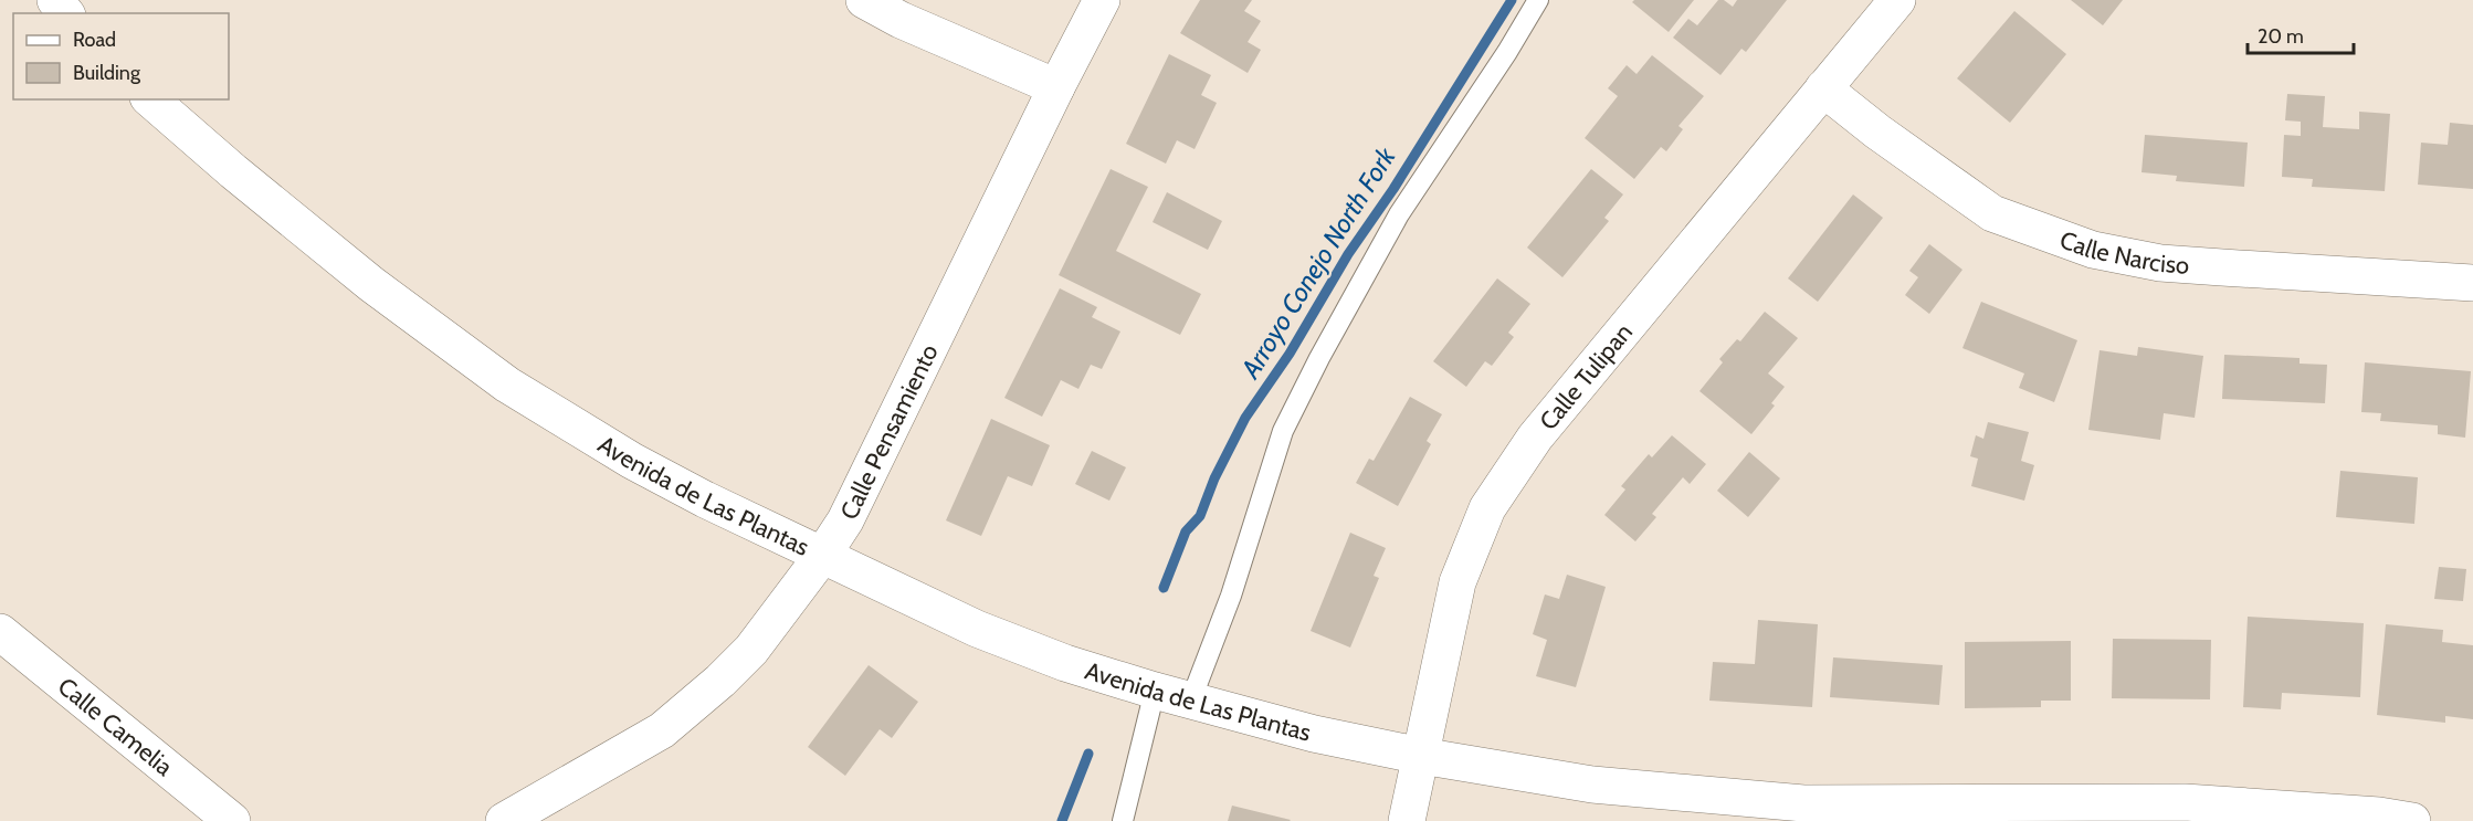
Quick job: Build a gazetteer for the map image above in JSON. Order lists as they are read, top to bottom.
{
  "streets": {
    "street": [
      "Calle Narciso",
      "Calle Tulipan",
      "Calle Pensamiento",
      "Avenida de Las Plantas",
      "Calle Camelia"
    ]
  },
  "crossings": [
    ["Calle Narciso", "Calle Tulipan"],
    ["Calle Tulipan", "Avenida de Las Plantas"],
    ["Calle Pensamiento", "Avenida de Las Plantas"]
  ],
  "water": ["Arroyo Conejo North Fork"],
  "legend": ["Road", "Building"],
  "scale_bar": "20 m"
}
